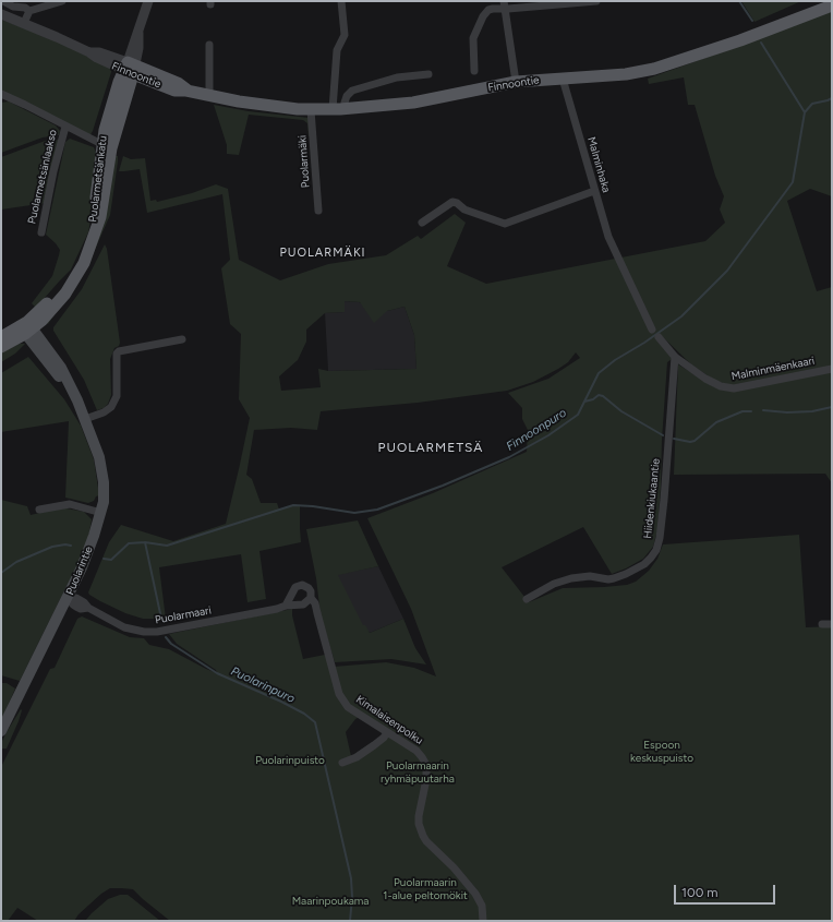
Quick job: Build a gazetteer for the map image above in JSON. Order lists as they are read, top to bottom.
{
  "streets": {
    "main road": ["Finnoontie", "Puolarmetsänkatu", "Puolarintie"],
    "street": [
      "Puolarmäki",
      "Malminhaka",
      "Puolarmetsänlaakso",
      "Malminmäenkaari",
      "Hiidenkiukaantie",
      "Puolarmaari",
      "Kimalaisenpolku"
    ]
  },
  "crossings": [
    ["Finnoontie", "Puolarmäki"],
    ["Finnoontie", "Malminhaka"],
    ["Finnoontie", "Puolarmetsänkatu"],
    ["Puolarmetsänkatu", "Puolarintie"],
    ["Malminmäenkaari", "Hiidenkiukaantie"],
    ["Puolarintie", "Puolarmaari"],
    ["Puolarmaari", "Kimalaisenpolku"]
  ],
  "districts": ["PUOLARMÄKI", "PUOLARMETSÄ"],
  "water": ["Finnoonpuro", "Puolarinpuro"],
  "parks": [
    "Espoon keskuspuisto",
    "Puolarinpuisto",
    "Puolarmaarin ryhmäpuutarha",
    "Puolarmaarin 1-alue peltomökit",
    "Maarinpoukama"
  ],
  "scale_bar": "100 m"
}
